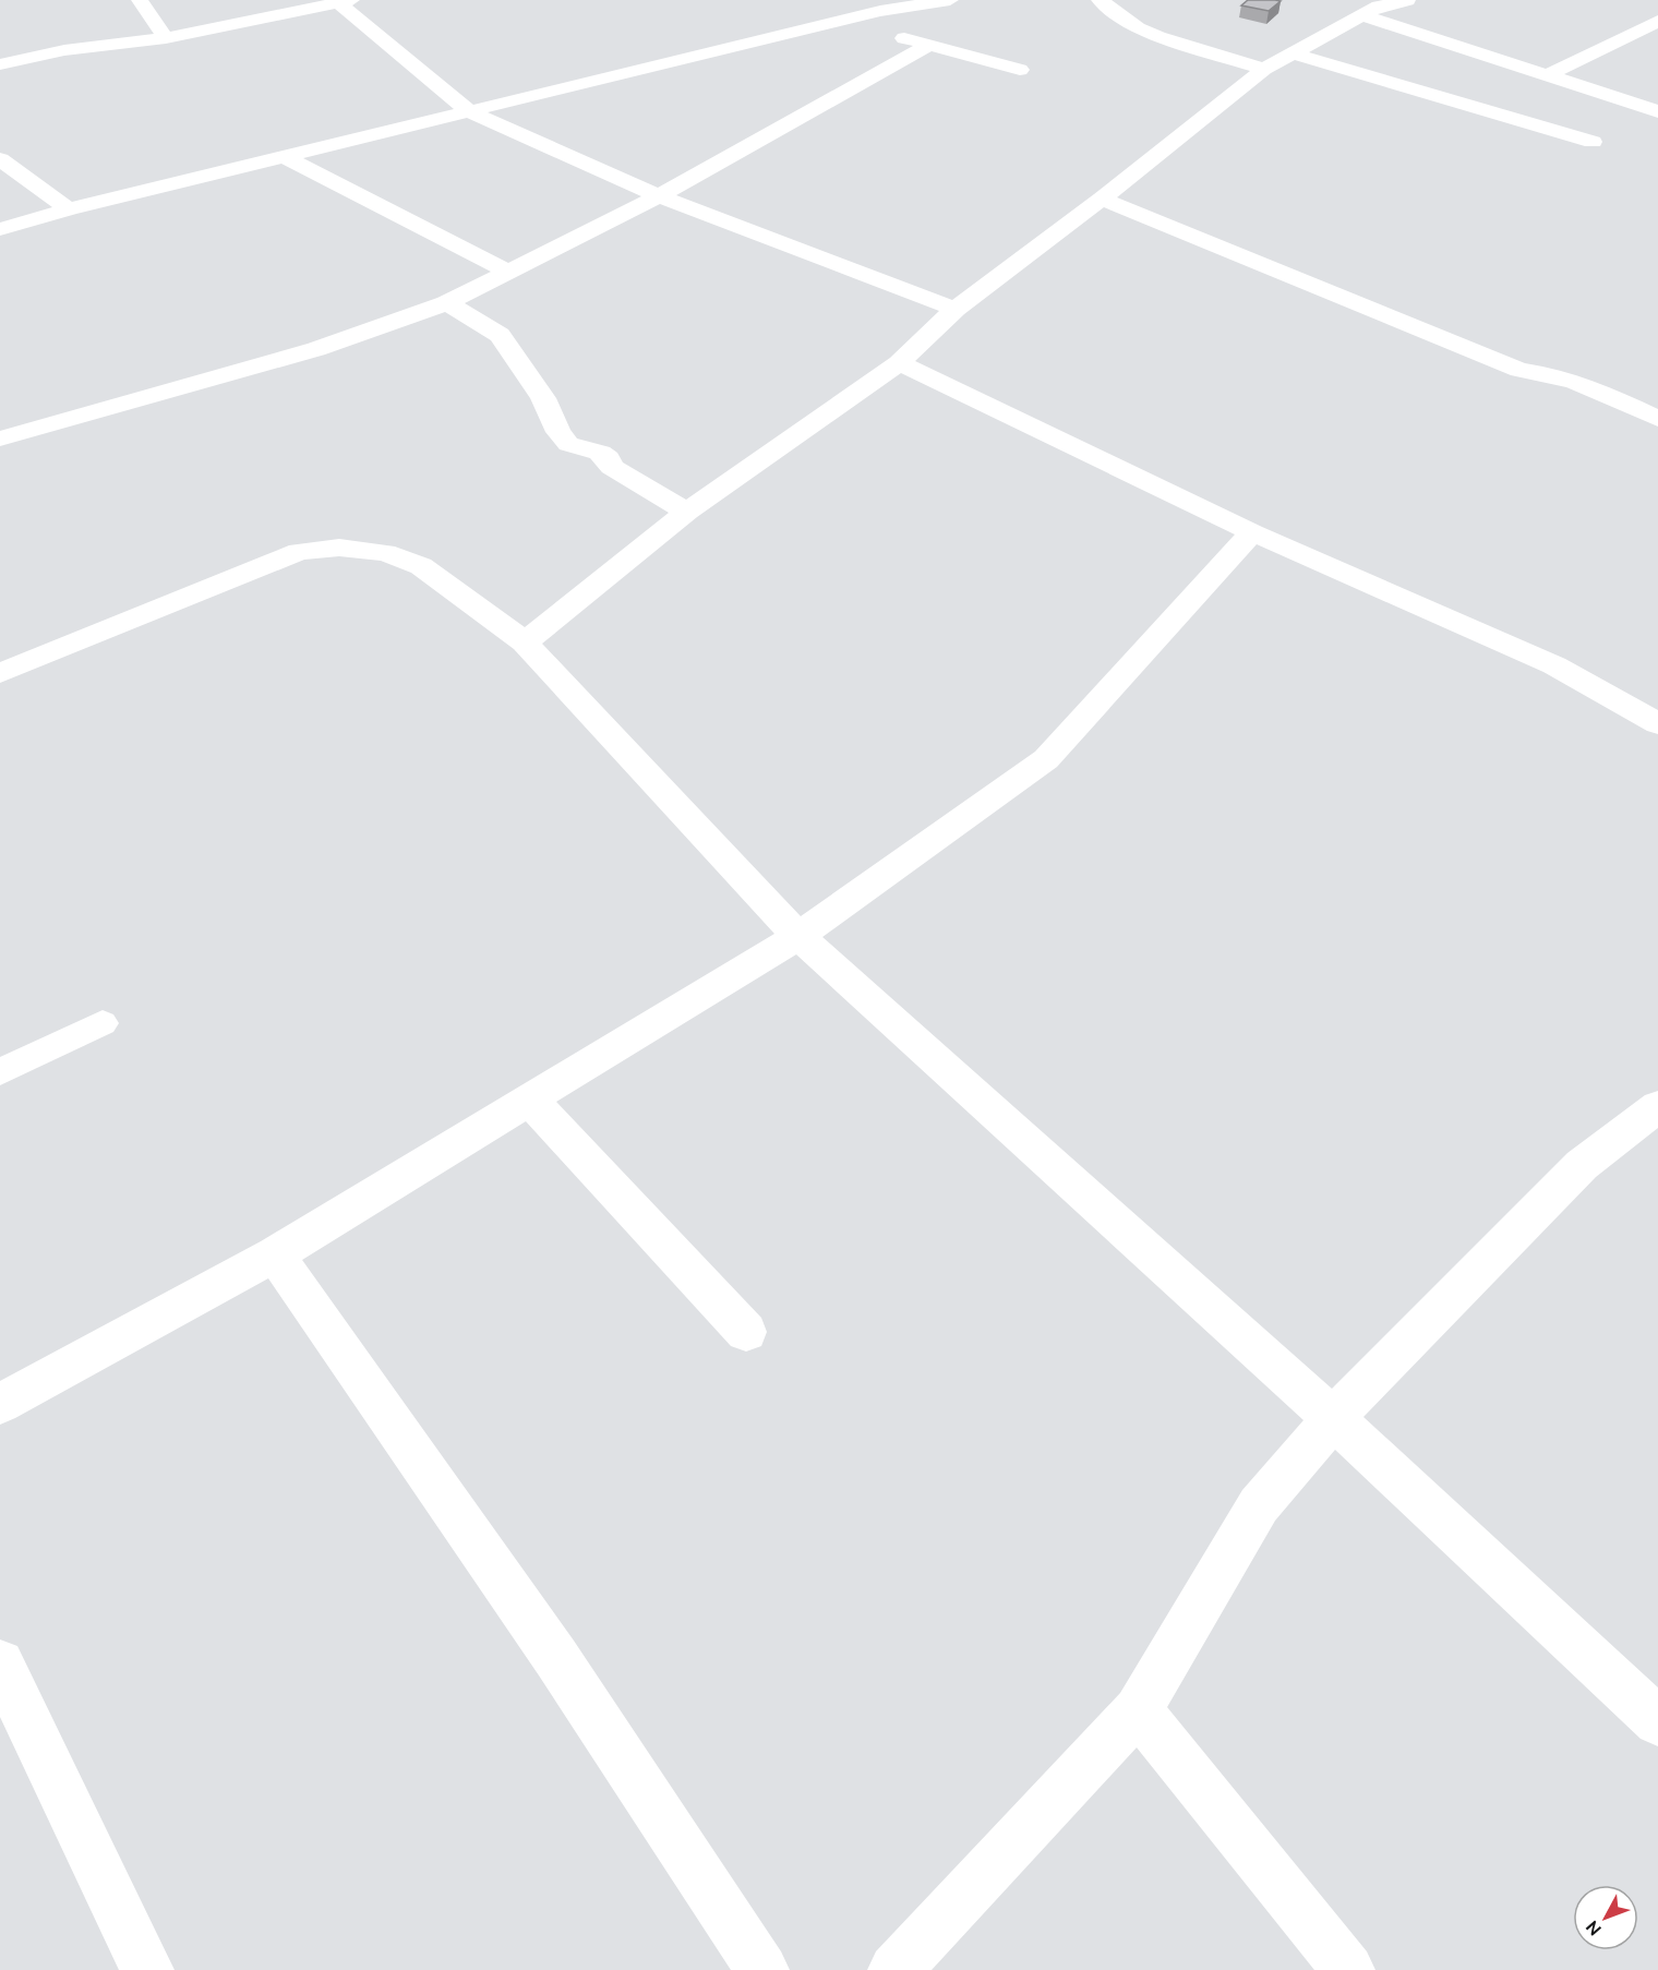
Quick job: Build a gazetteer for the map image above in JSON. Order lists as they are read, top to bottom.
{
  "north": "bottom left"
}
